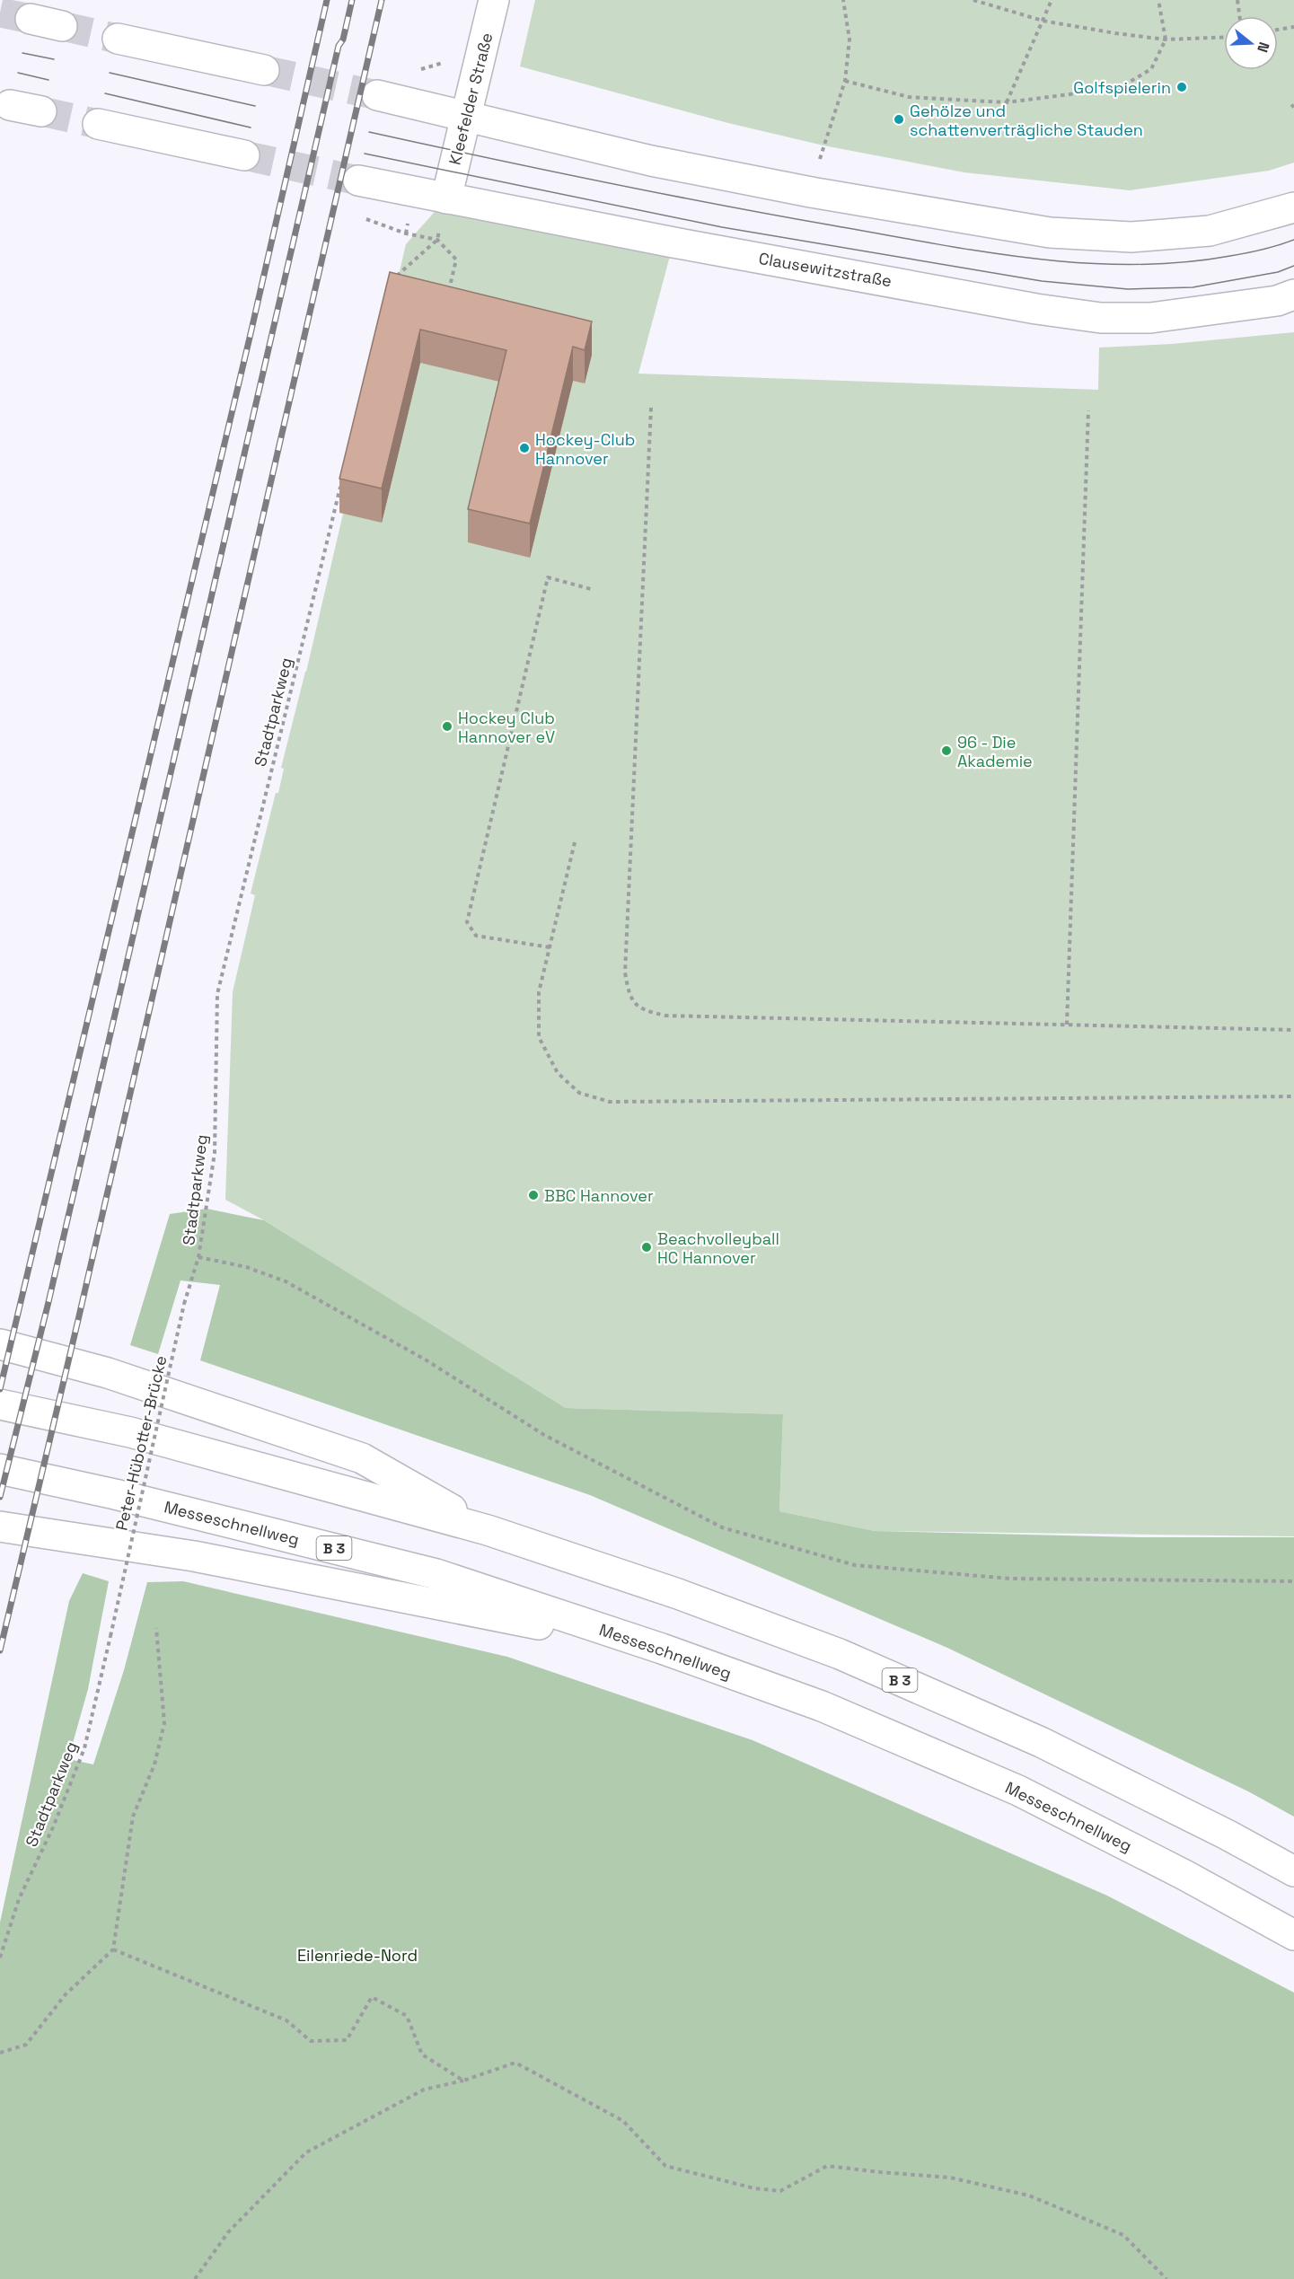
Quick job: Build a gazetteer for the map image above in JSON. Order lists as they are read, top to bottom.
{
  "streets": {
    "main road": [
      "Kleefelder Straße",
      "Clausewitzstraße",
      "Messeschnellweg",
      "B 3"
    ],
    "path": ["Stadtparkweg", "Peter-Hübotter-Brücke"]
  },
  "crossings": [
    ["Kleefelder Straße", "Clausewitzstraße"],
    ["Stadtparkweg", "Peter-Hübotter-Brücke"]
  ],
  "parks": ["Eilenriede-Nord"],
  "places": [
    "Golfspielerin",
    "Gehölze und schattenverträgliche Stauden",
    "Hockey-Club Hannover",
    "Hockey Club Hannover eV",
    "96 - Die Akademie",
    "BBC Hannover",
    "Beachvolleyball HC Hannover"
  ],
  "north": "right"
}
